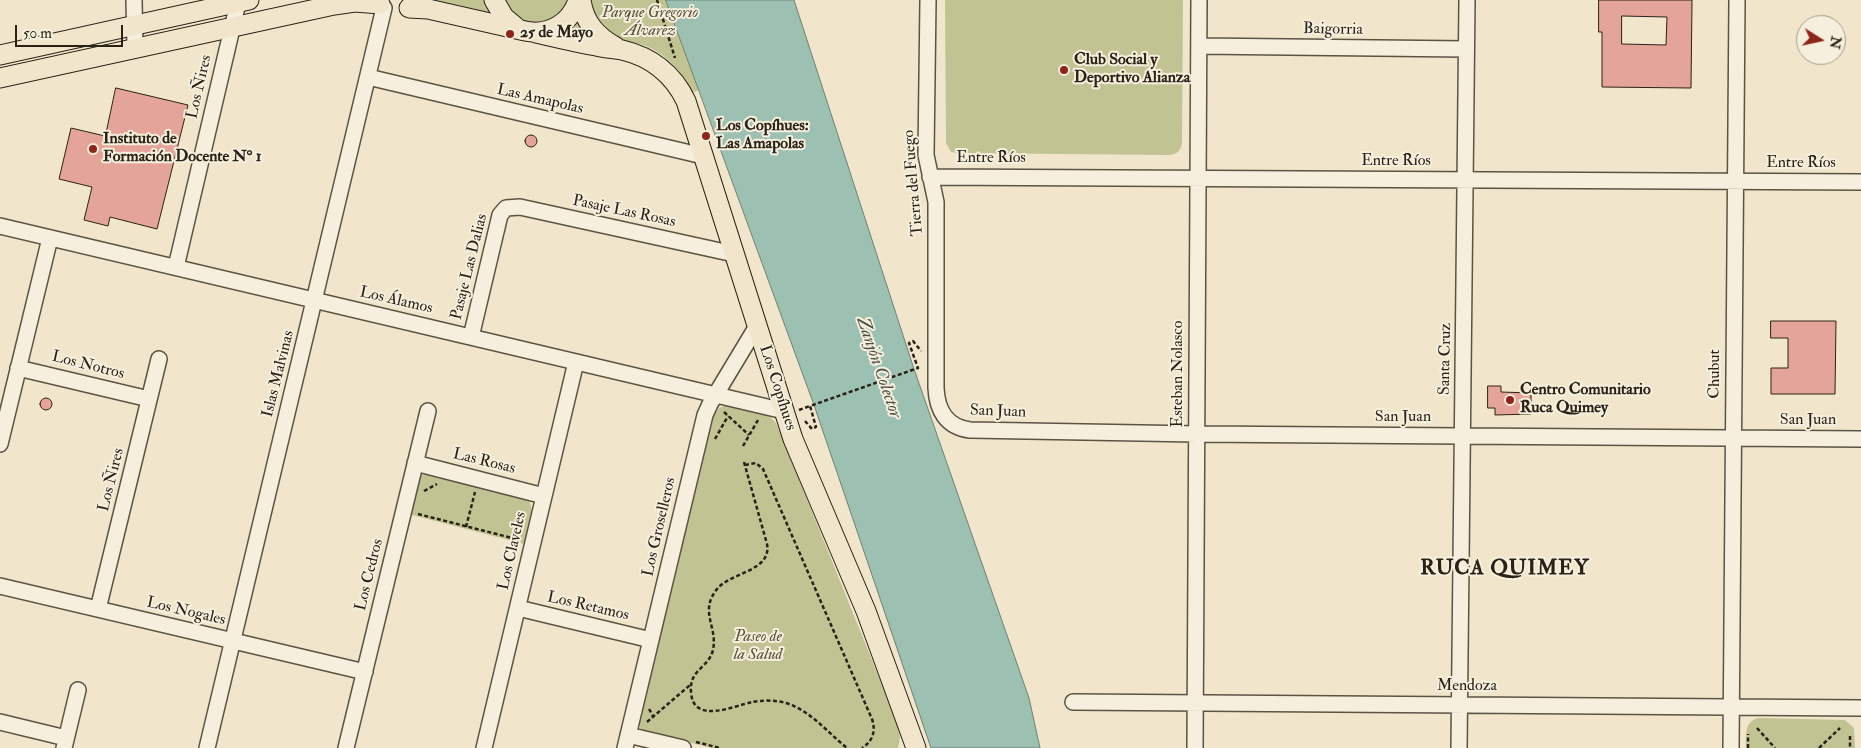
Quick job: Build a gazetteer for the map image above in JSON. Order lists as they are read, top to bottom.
{
  "streets": {
    "main road": ["Los Copíhues"],
    "street": [
      "Baigorria",
      "Los Ñires",
      "Las Amapolas",
      "Entre Ríos",
      "Tierra del Fuego",
      "Pasaje Las Rosas",
      "Pasaje Las Dalias",
      "Los Álamos",
      "Santa Cruz",
      "Los Notros",
      "Islas Malvinas",
      "Esteban Nolasco",
      "Chubut",
      "San Juan",
      "Las Rosas",
      "Los Groselleros",
      "Los Claveles",
      "Los Cedros",
      "Los Retamos",
      "Los Nogales",
      "Mendoza"
    ]
  },
  "crossings": [
    ["Baigorria", "Santa Cruz"],
    ["Baigorria", "Esteban Nolasco"],
    ["Los Ñires", "Los Álamos"],
    ["Los Ñires", "Los Notros"],
    ["Los Ñires", "Los Copíhues"],
    ["Los Ñires", "Los Nogales"],
    ["Las Amapolas", "Islas Malvinas"],
    ["Las Amapolas", "Los Copíhues"],
    ["Entre Ríos", "Tierra del Fuego"],
    ["Entre Ríos", "Santa Cruz"],
    ["Entre Ríos", "Esteban Nolasco"],
    ["Entre Ríos", "Chubut"],
    ["Tierra del Fuego", "San Juan"],
    ["Pasaje Las Rosas", "Pasaje Las Dalias"],
    ["Pasaje Las Rosas", "Los Copíhues"],
    ["Pasaje Las Dalias", "Los Álamos"],
    ["Los Álamos", "Islas Malvinas"],
    ["Los Álamos", "Los Copíhues"],
    ["Los Álamos", "Los Groselleros"],
    ["Los Álamos", "Los Claveles"],
    ["Santa Cruz", "San Juan"],
    ["Santa Cruz", "Mendoza"],
    ["Islas Malvinas", "Los Copíhues"],
    ["Islas Malvinas", "Los Nogales"],
    ["Esteban Nolasco", "San Juan"],
    ["Esteban Nolasco", "Mendoza"],
    ["Chubut", "San Juan"],
    ["Chubut", "Mendoza"],
    ["Los Copíhues", "Los Groselleros"],
    ["Las Rosas", "Los Claveles"],
    ["Las Rosas", "Los Cedros"],
    ["Los Groselleros", "Los Retamos"],
    ["Los Claveles", "Los Retamos"],
    ["Los Cedros", "Los Nogales"]
  ],
  "districts": ["RUCA QUIMEY"],
  "water": ["Zanjón Colector"],
  "parks": ["Parque Gregorio Álvarez", "Paseo de la Salud"],
  "places": [
    "25 de Mayo",
    "Club Social y Deportivo Alianza",
    "Los Copíhues: Las Amapolas",
    "Instituto de Formación Docente N° 1",
    "Centro Comunitario Ruca Quimey"
  ],
  "scale_bar": "50 m",
  "north": "right"
}
